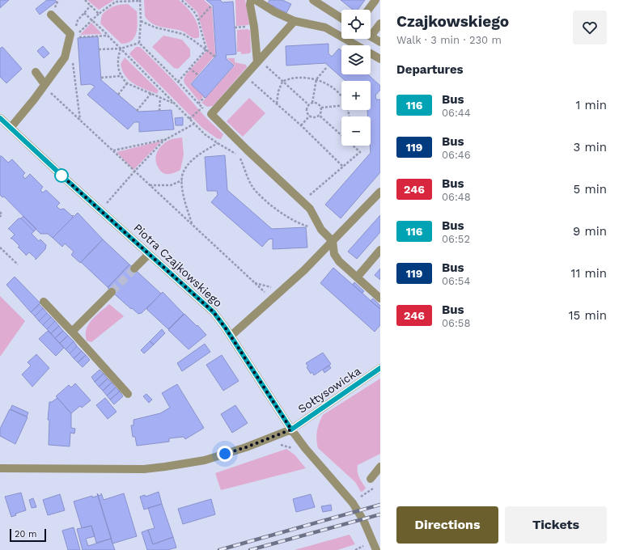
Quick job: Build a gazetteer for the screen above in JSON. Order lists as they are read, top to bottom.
{
  "streets": {
    "street": ["Piotra Czajkowskiego", "Sołtysowicka"]
  },
  "crossings": [
    ["Piotra Czajkowskiego", "Sołtysowicka"]
  ],
  "lines": ["bus line 116"],
  "scale_bar": "20 m",
  "page": {
    "heading": [
      ["Czajkowskiego", "Walk · 3 min · 230 m"],
      "Departures"
    ],
    "map_buttons": ["+", "−"],
    "list": [
      {
        "mark": "116",
        "name": "Bus",
        "note": "06:44",
        "value": "1 min"
      },
      {
        "mark": "119",
        "name": "Bus",
        "note": "06:46",
        "value": "3 min"
      },
      {
        "mark": "246",
        "name": "Bus",
        "note": "06:48",
        "value": "5 min"
      },
      {
        "mark": "116",
        "name": "Bus",
        "note": "06:52",
        "value": "9 min"
      },
      {
        "mark": "119",
        "name": "Bus",
        "note": "06:54",
        "value": "11 min"
      },
      {
        "mark": "246",
        "name": "Bus",
        "note": "06:58",
        "value": "15 min"
      }
    ],
    "buttons": ["Directions", "Tickets"],
    "scale": "20 m"
  }
}
